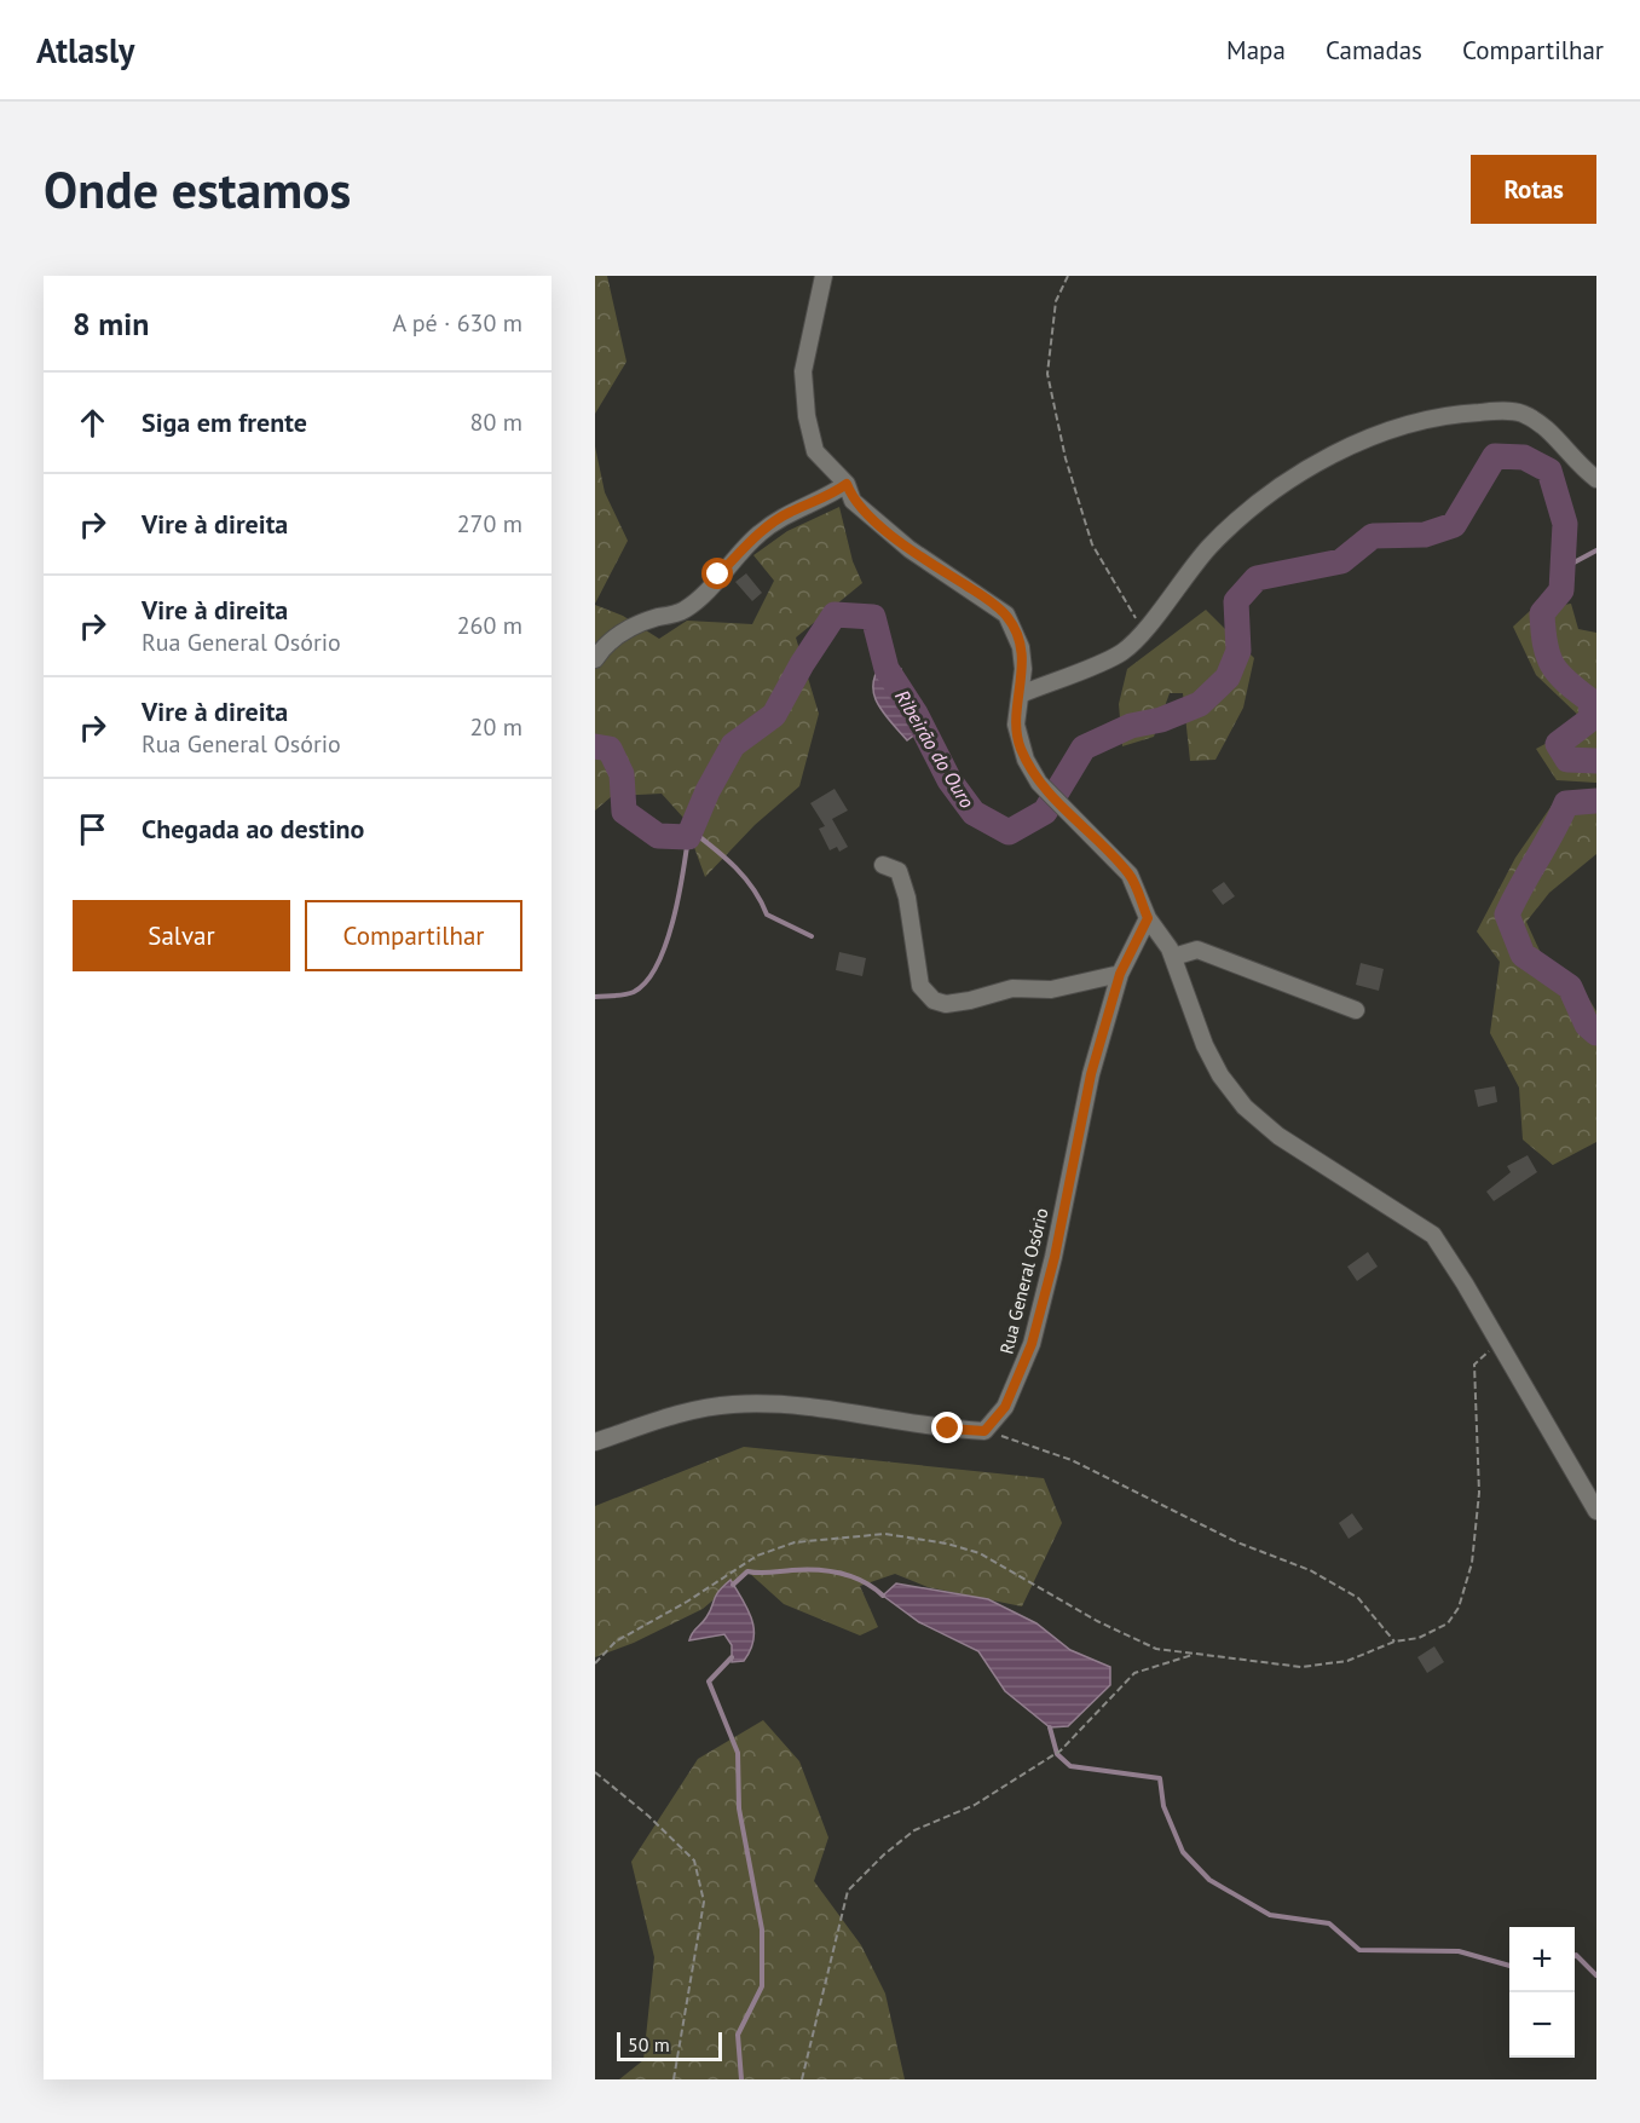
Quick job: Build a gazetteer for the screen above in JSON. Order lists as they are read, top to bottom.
{
  "streets": {
    "street": ["Rua General Osório"]
  },
  "water": ["Ribeirão do Ouro"],
  "scale_bar": "50 m",
  "page": {
    "header": "Atlasly",
    "nav": ["Mapa", "Camadas", "Compartilhar"],
    "buttons": [
      "Rotas",
      ["Salvar", "Compartilhar"]
    ],
    "title": "Onde estamos",
    "heading": ["8 min", "A pé · 630 m"],
    "list": [
      ["Siga em frente", "80 m"],
      ["Vire à direita", "270 m"],
      ["Vire à direita", "Rua General Osório", "260 m"],
      ["Vire à direita", "Rua General Osório", "20 m"],
      "Chegada ao destino"
    ],
    "map_buttons": ["+", "−"],
    "scale": "50 m"
  }
}
